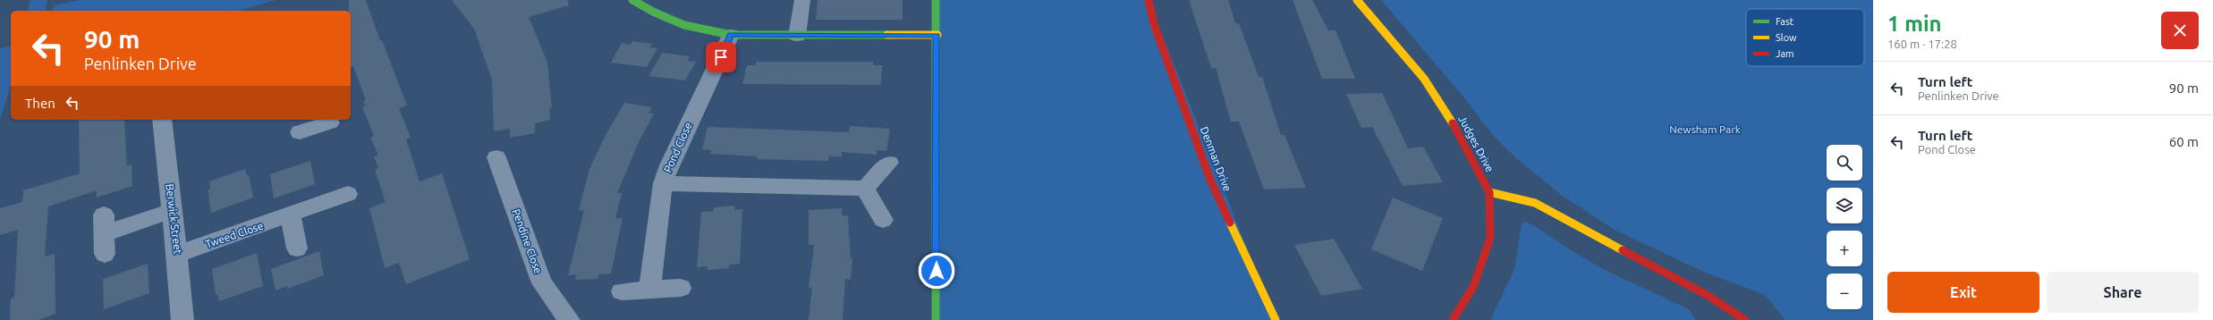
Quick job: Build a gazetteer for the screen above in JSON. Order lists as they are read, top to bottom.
{
  "streets": {
    "street": [
      "Judges Drive",
      "Pond Close",
      "Denman Drive",
      "Berwick Street",
      "Tweed Close",
      "Pendine Close"
    ]
  },
  "crossings": [
    ["Berwick Street", "Tweed Close"]
  ],
  "parks": ["Newsham Park"],
  "legend": ["Fast", "Slow", "Jam"],
  "page": {
    "heading": ["1 min", "160 m · 17:28"],
    "turn": ["90 m", "Penlinken Drive"],
    "list": [
      {
        "name": "Turn left",
        "note": "Penlinken Drive",
        "value": "90 m"
      },
      {
        "name": "Turn left",
        "note": "Pond Close",
        "value": "60 m"
      }
    ],
    "then": "Then",
    "map_buttons": ["+", "−"],
    "buttons": ["Exit", "Share"]
  }
}
